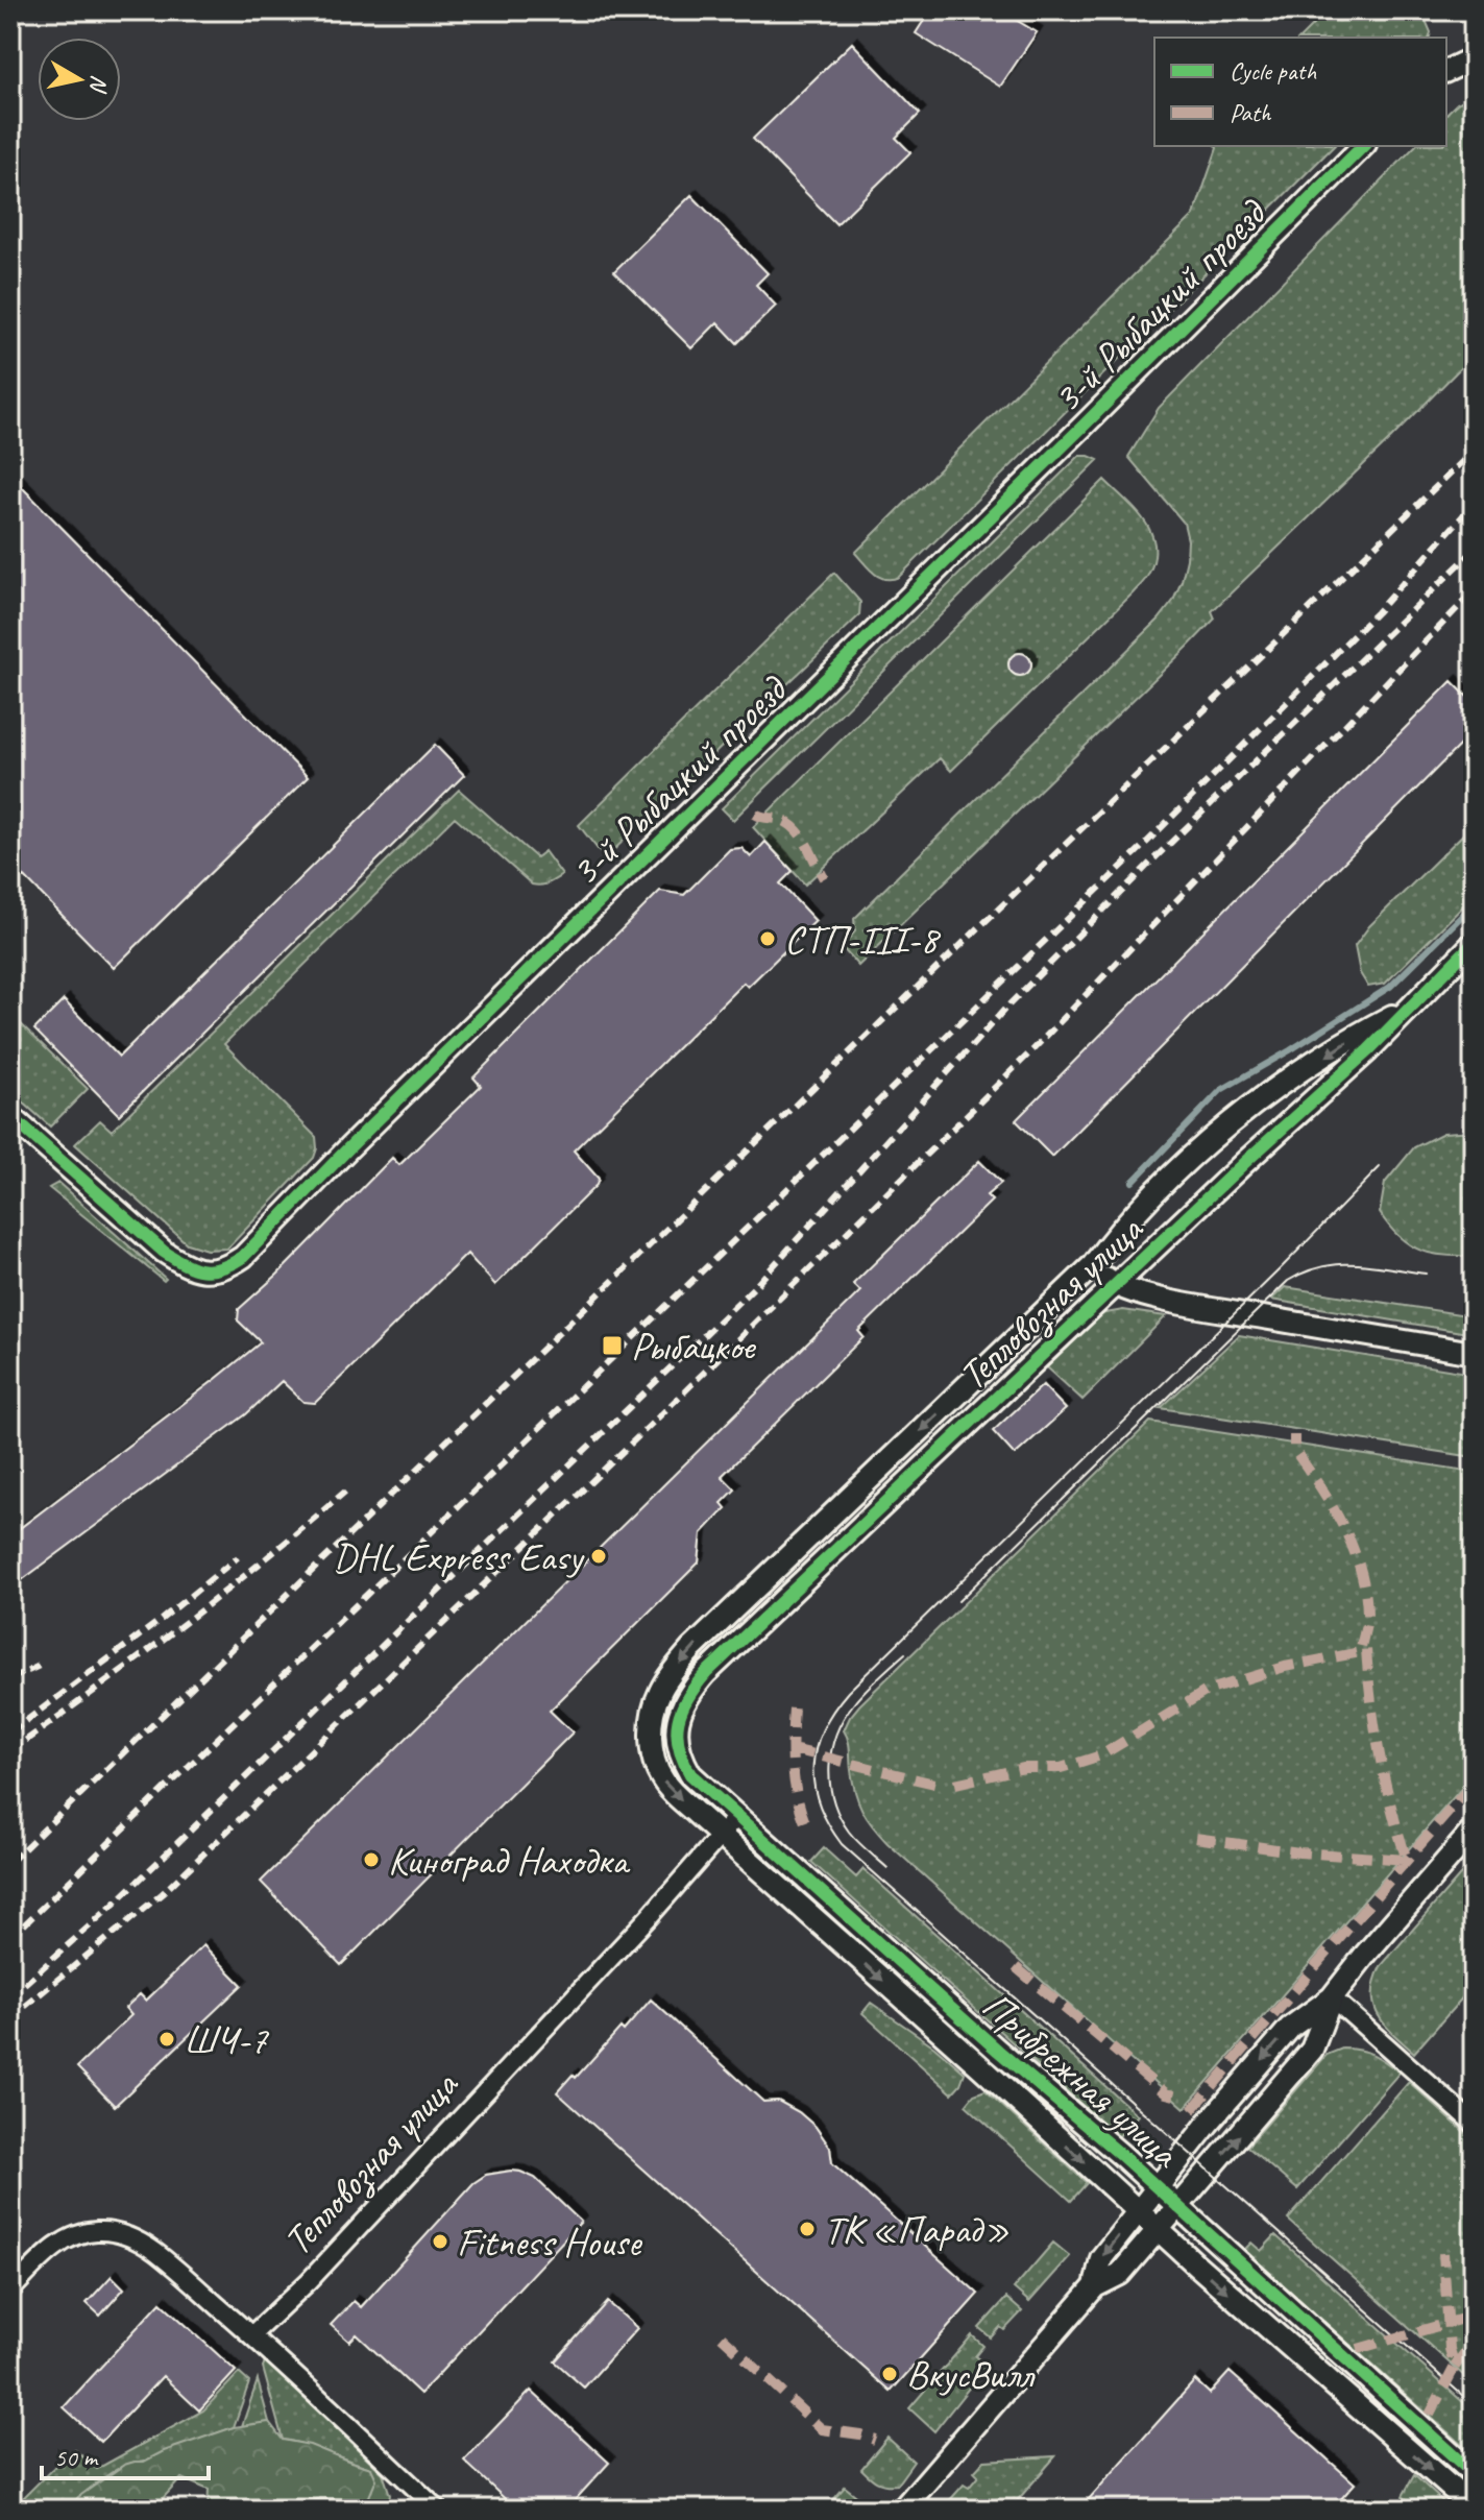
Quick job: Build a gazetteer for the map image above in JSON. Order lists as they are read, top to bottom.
{
  "streets": {
    "street": ["3-й Рыбацкий проезд", "Тепловозная улица", "Прибрежная улица"]
  },
  "crossings": [
    ["Тепловозная улица", "Прибрежная улица"]
  ],
  "places": {
    "other": [
      "СТП-III-8",
      "DHL Express Easy",
      "Киноград Находка",
      "ШЧ-7",
      "ТК «Парад»",
      "Fitness House",
      "ВкусВилл"
    ],
    "transit": ["Рыбацкое"]
  },
  "legend": ["Cycle path", "Path"],
  "scale_bar": "50 m",
  "north": "right"
}
